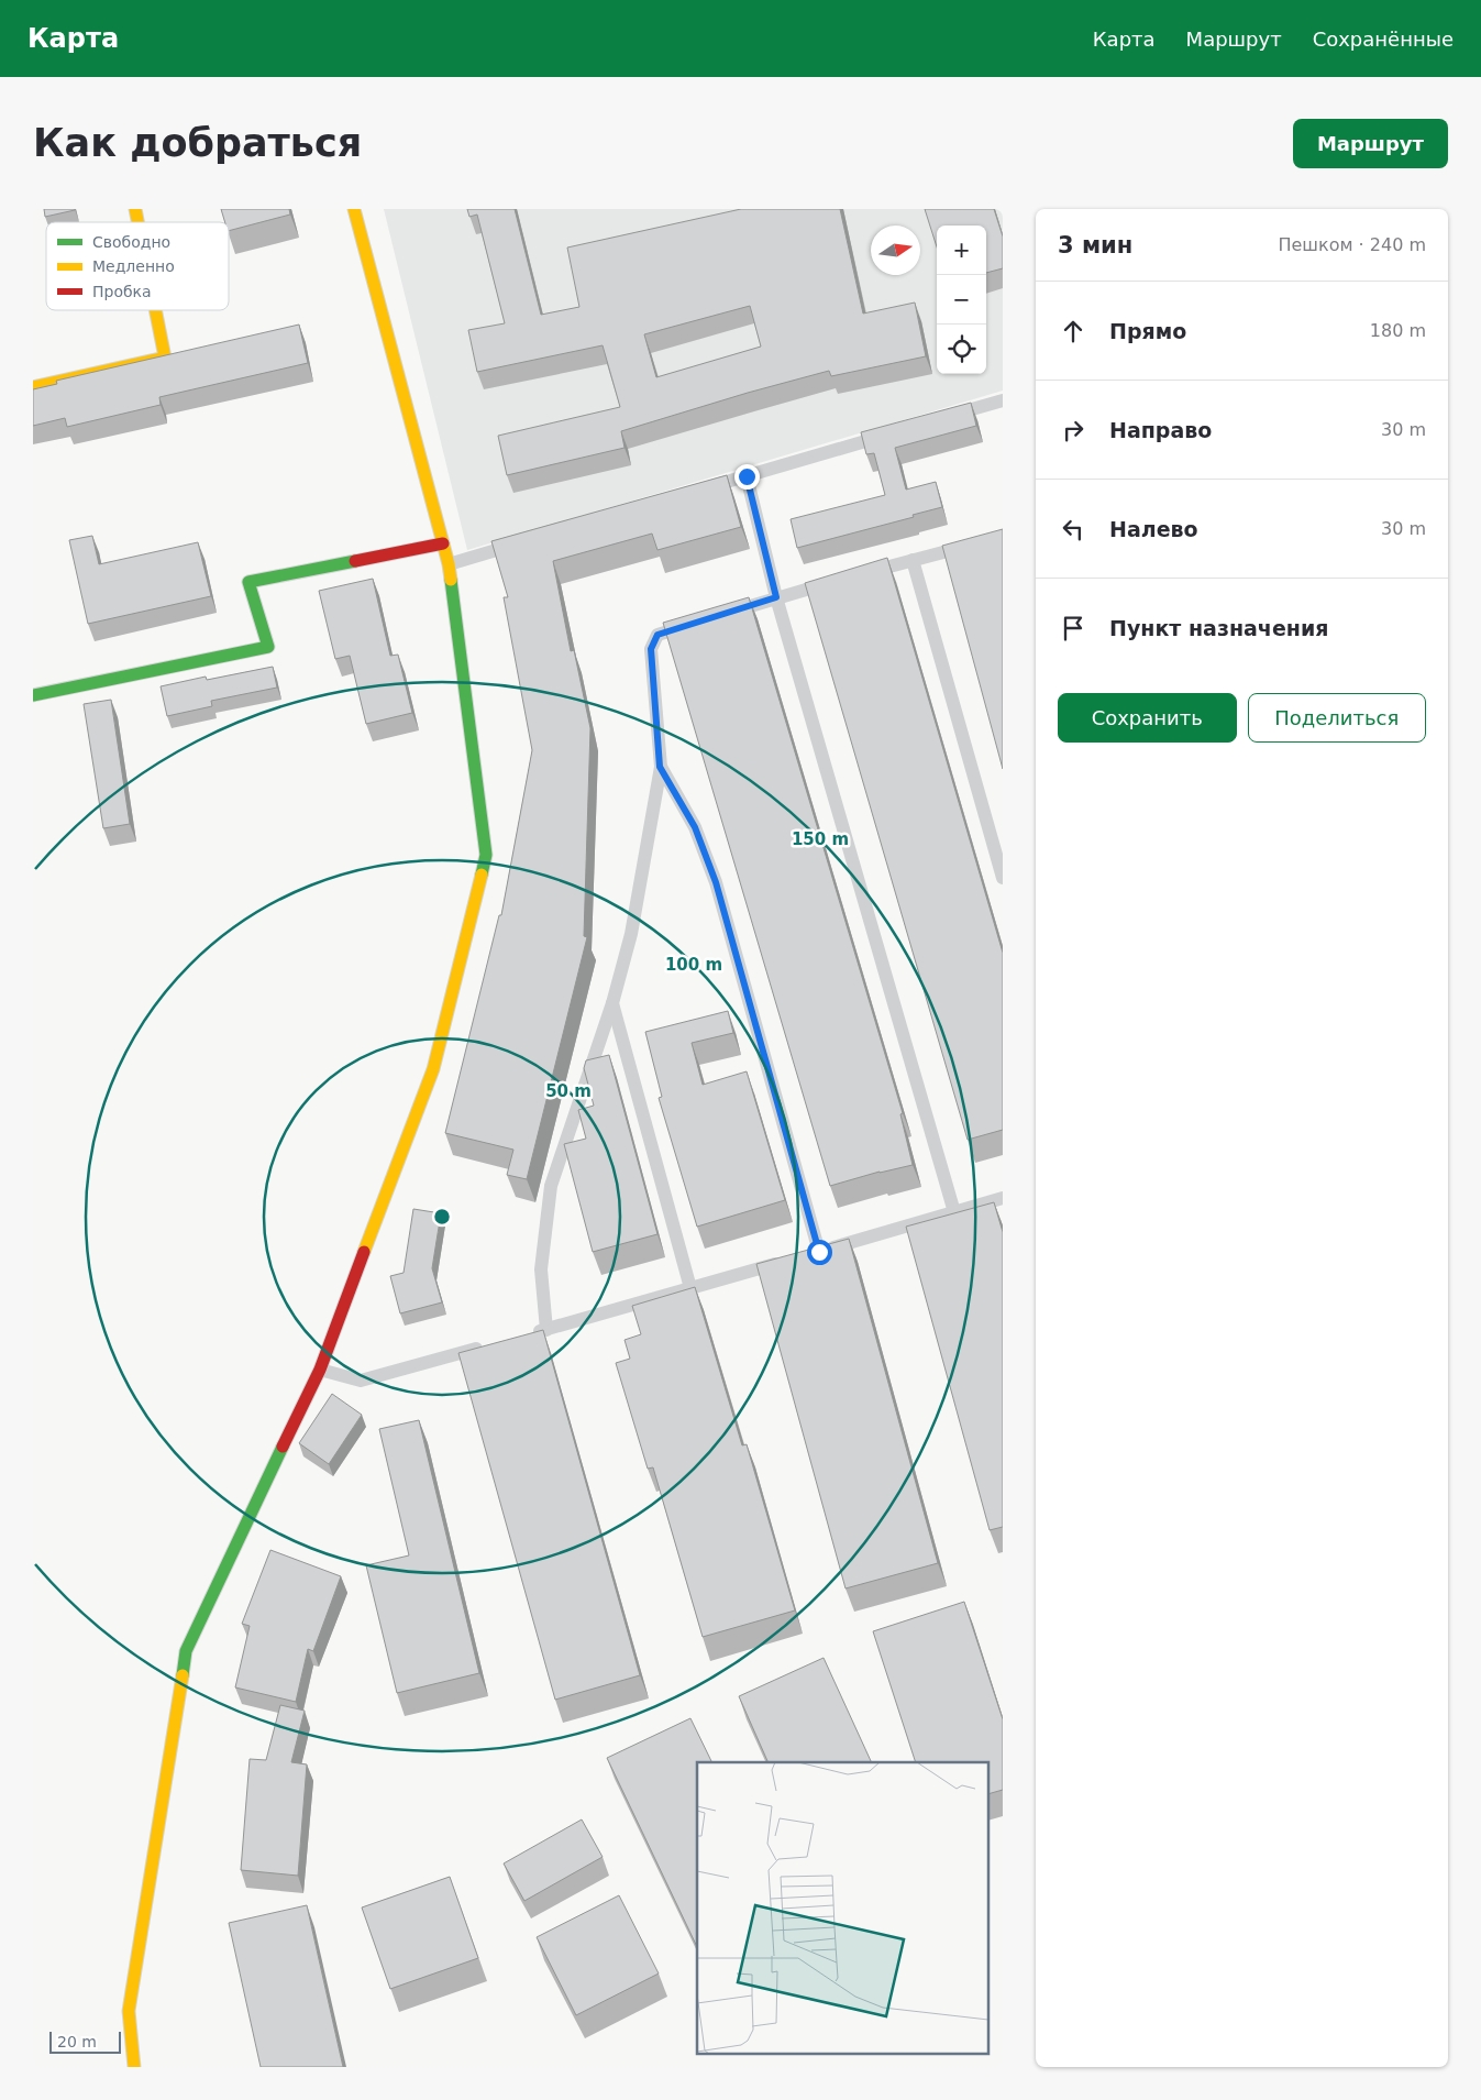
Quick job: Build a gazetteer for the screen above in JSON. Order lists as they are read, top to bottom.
{
  "legend": ["Свободно", "Медленно", "Пробка"],
  "scale_bar": "20 m",
  "north": "right",
  "page": {
    "header": "Карта",
    "nav": ["Карта", "Маршрут", "Сохранённые"],
    "buttons": [
      "Маршрут",
      ["Сохранить", "Поделиться"]
    ],
    "title": "Как добраться",
    "heading": ["3 мин", "Пешком · 240 m"],
    "map_buttons": ["+", "−"],
    "list": [
      ["Прямо", "180 m"],
      ["Направо", "30 m"],
      ["Налево", "30 m"],
      "Пункт назначения"
    ],
    "scale": "20 m"
  },
  "rings": ["150 m", "100 m", "50 m"]
}
